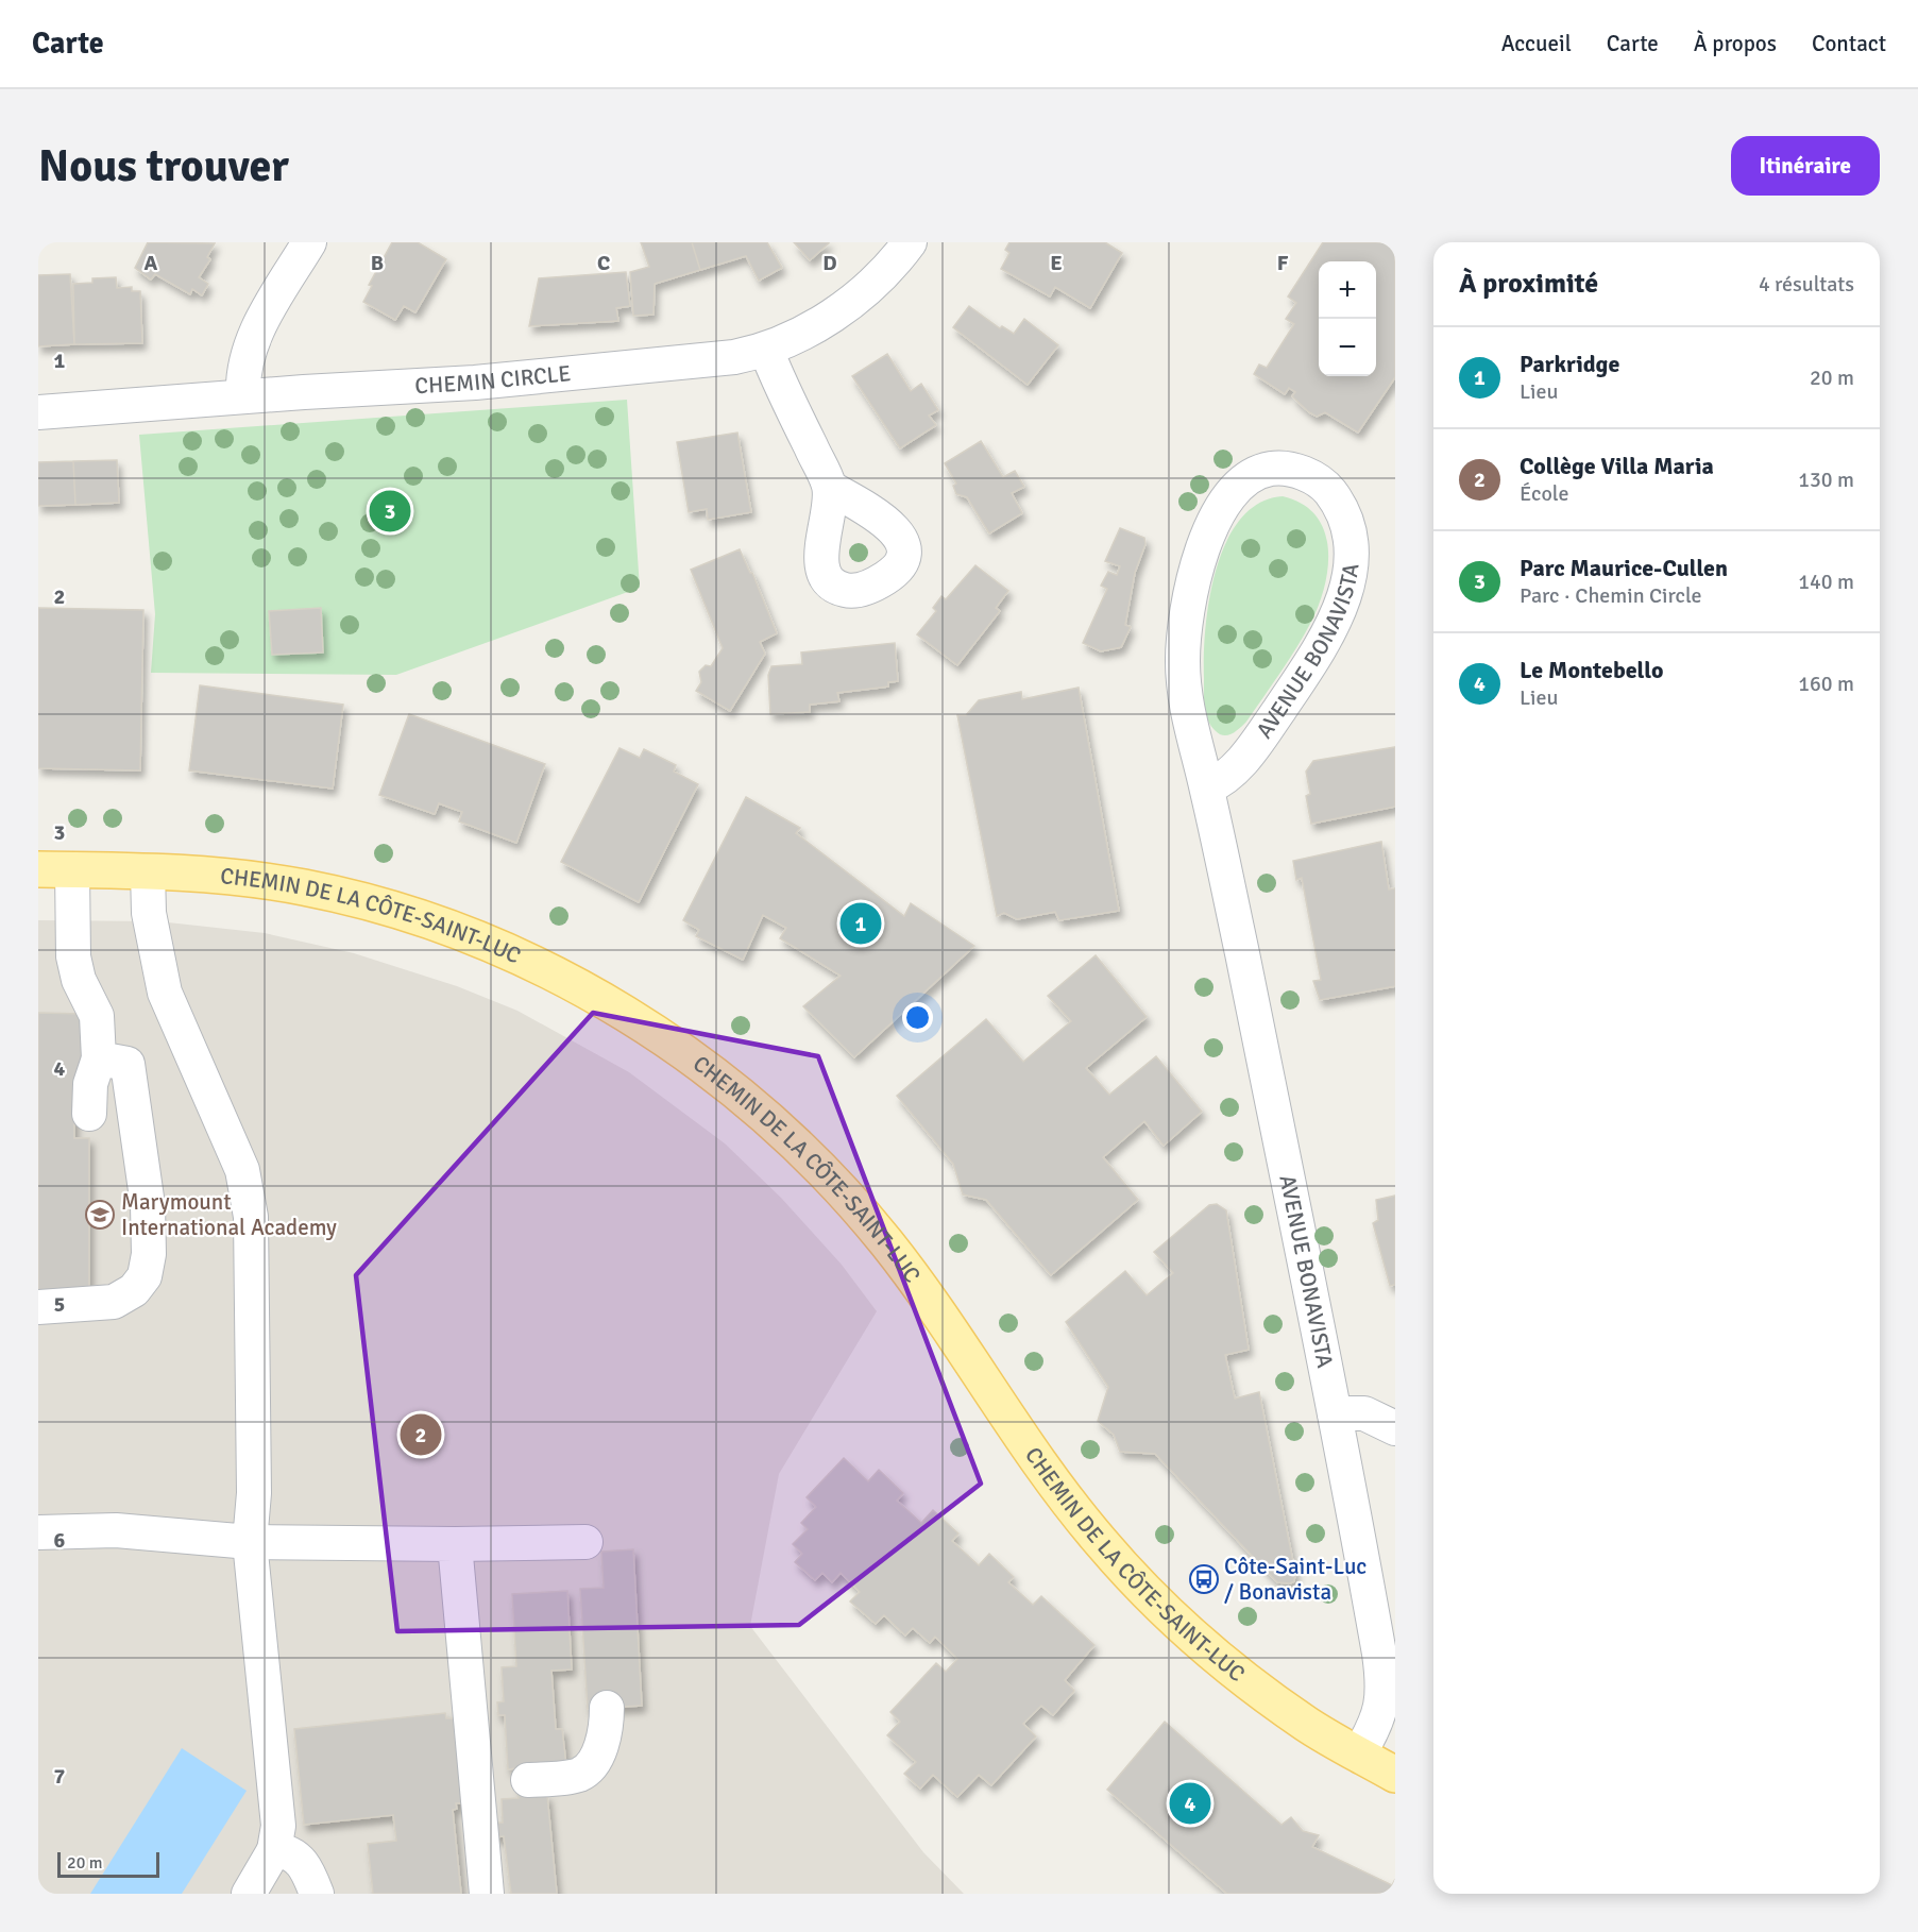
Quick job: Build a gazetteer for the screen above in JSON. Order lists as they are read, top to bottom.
{
  "streets": {
    "main road": ["CHEMIN DE LA CÔTE-SAINT-LUC"],
    "street": ["CHEMIN CIRCLE", "AVENUE BONAVISTA"]
  },
  "crossings": [
    ["AVENUE BONAVISTA", "CHEMIN DE LA CÔTE-SAINT-LUC"]
  ],
  "places": {
    "school or university": ["Marymount International Academy"],
    "bus stop": ["Côte-Saint-Luc / Bonavista"]
  },
  "scale_bar": "20 m",
  "page": {
    "header": "Carte",
    "nav": [
      "Accueil",
      "Carte",
      "À propos",
      "Contact"
    ],
    "buttons": "Itinéraire",
    "title": "Nous trouver",
    "heading": ["À proximité", "4 résultats"],
    "map_buttons": ["+", "−"],
    "list": [
      {
        "mark": "1",
        "name": "Parkridge",
        "note": "Lieu",
        "value": "20 m"
      },
      {
        "mark": "2",
        "name": "Collège Villa Maria",
        "note": "École",
        "value": "130 m"
      },
      {
        "mark": "3",
        "name": "Parc Maurice-Cullen",
        "note": "Parc · Chemin Circle",
        "value": "140 m"
      },
      {
        "mark": "4",
        "name": "Le Montebello",
        "note": "Lieu",
        "value": "160 m"
      }
    ],
    "pins": [
      "3",
      "1",
      "2",
      "4"
    ],
    "scale": "20 m"
  },
  "grid": {
    "columns": [
      "A",
      "B",
      "C",
      "D",
      "E",
      "F"
    ],
    "rows": [
      "1",
      "2",
      "3",
      "4",
      "5",
      "6",
      "7"
    ]
  }
}
